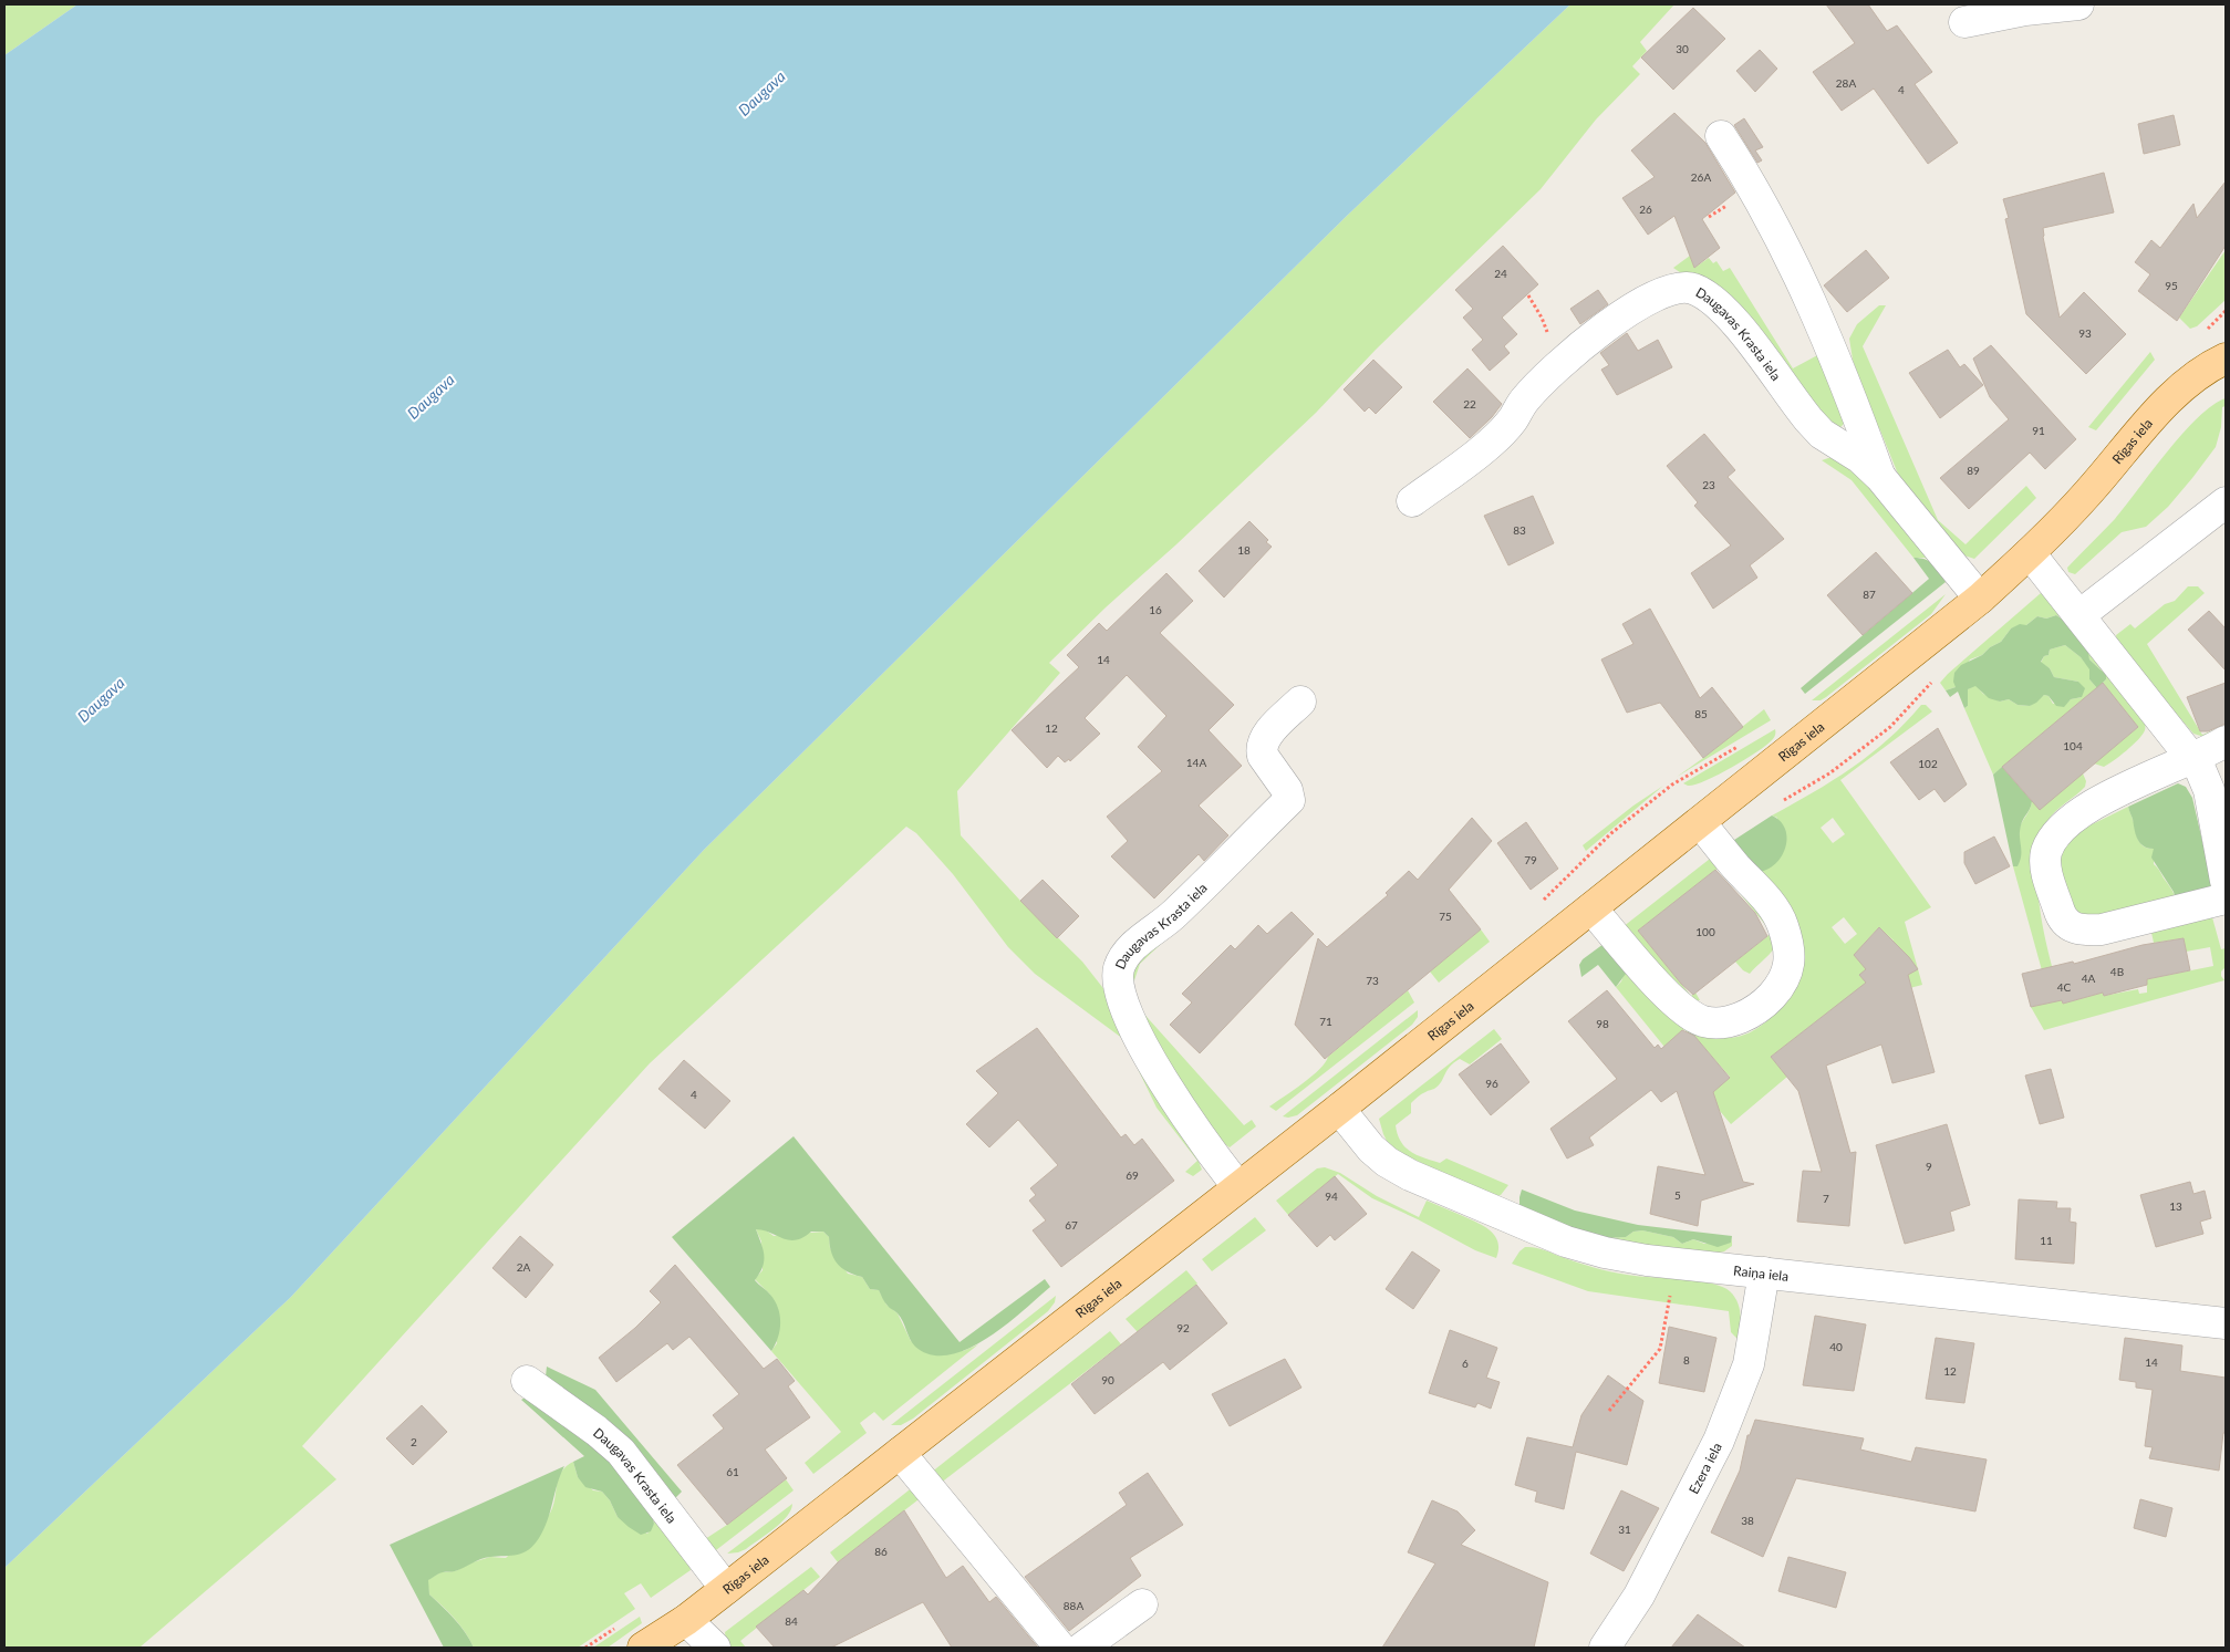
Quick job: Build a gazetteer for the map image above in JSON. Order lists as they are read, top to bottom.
{
  "streets": {
    "main road": ["Rīgas iela"],
    "street": ["Daugavas Krasta iela", "Raiņa iela", "Ezera iela"]
  },
  "crossings": [
    ["Daugavas Krasta iela", "Rīgas iela"],
    ["Rīgas iela", "Raiņa iela"],
    ["Raiņa iela", "Ezera iela"]
  ],
  "water": ["Daugava"],
  "house_numbers": [
    "30",
    "28A",
    "4",
    "26A",
    "26",
    "24",
    "95",
    "93",
    "22",
    "91",
    "89",
    "23",
    "83",
    "18",
    "87",
    "16",
    "14",
    "85",
    "12",
    "104",
    "14A",
    "102",
    "79",
    "75",
    "100",
    "4B",
    "4A",
    "73",
    "4C",
    "71",
    "98",
    "96",
    "4",
    "9",
    "69",
    "5",
    "94",
    "7",
    "13",
    "67",
    "11",
    "2A",
    "92",
    "40",
    "8",
    "14",
    "6",
    "12",
    "90",
    "2",
    "61",
    "38",
    "31",
    "86",
    "88A",
    "84"
  ]
}
